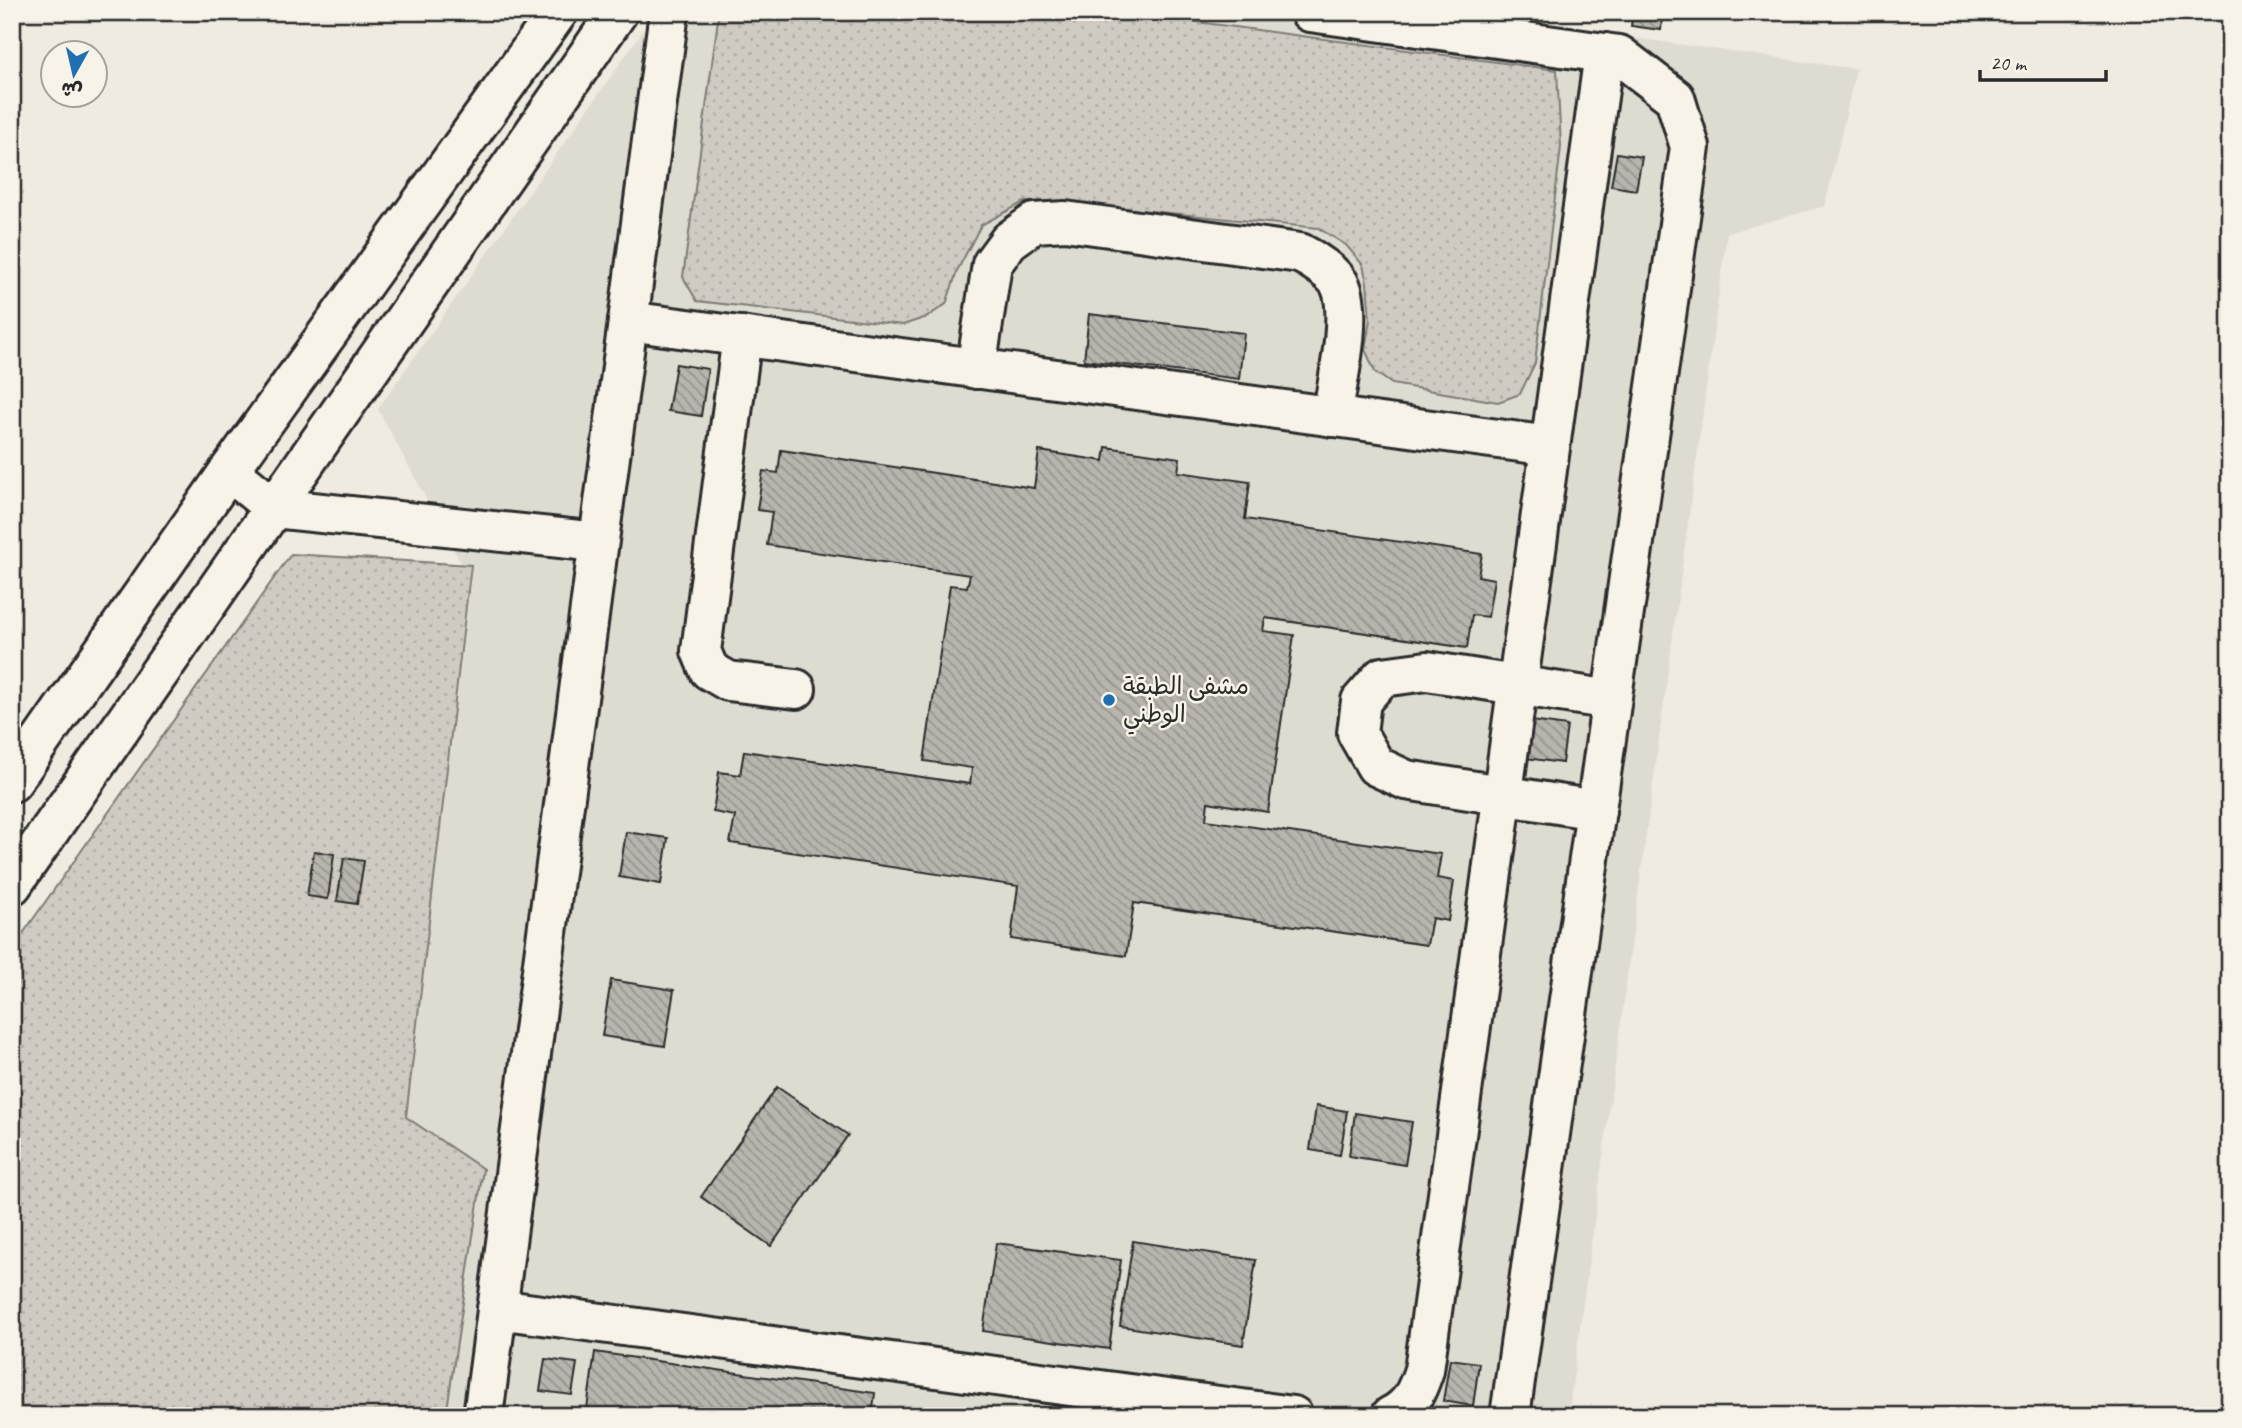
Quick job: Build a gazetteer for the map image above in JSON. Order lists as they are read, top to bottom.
{
  "places": ["مشفى الطبقة الوطني"],
  "scale_bar": "20 m",
  "north": "bottom"
}
